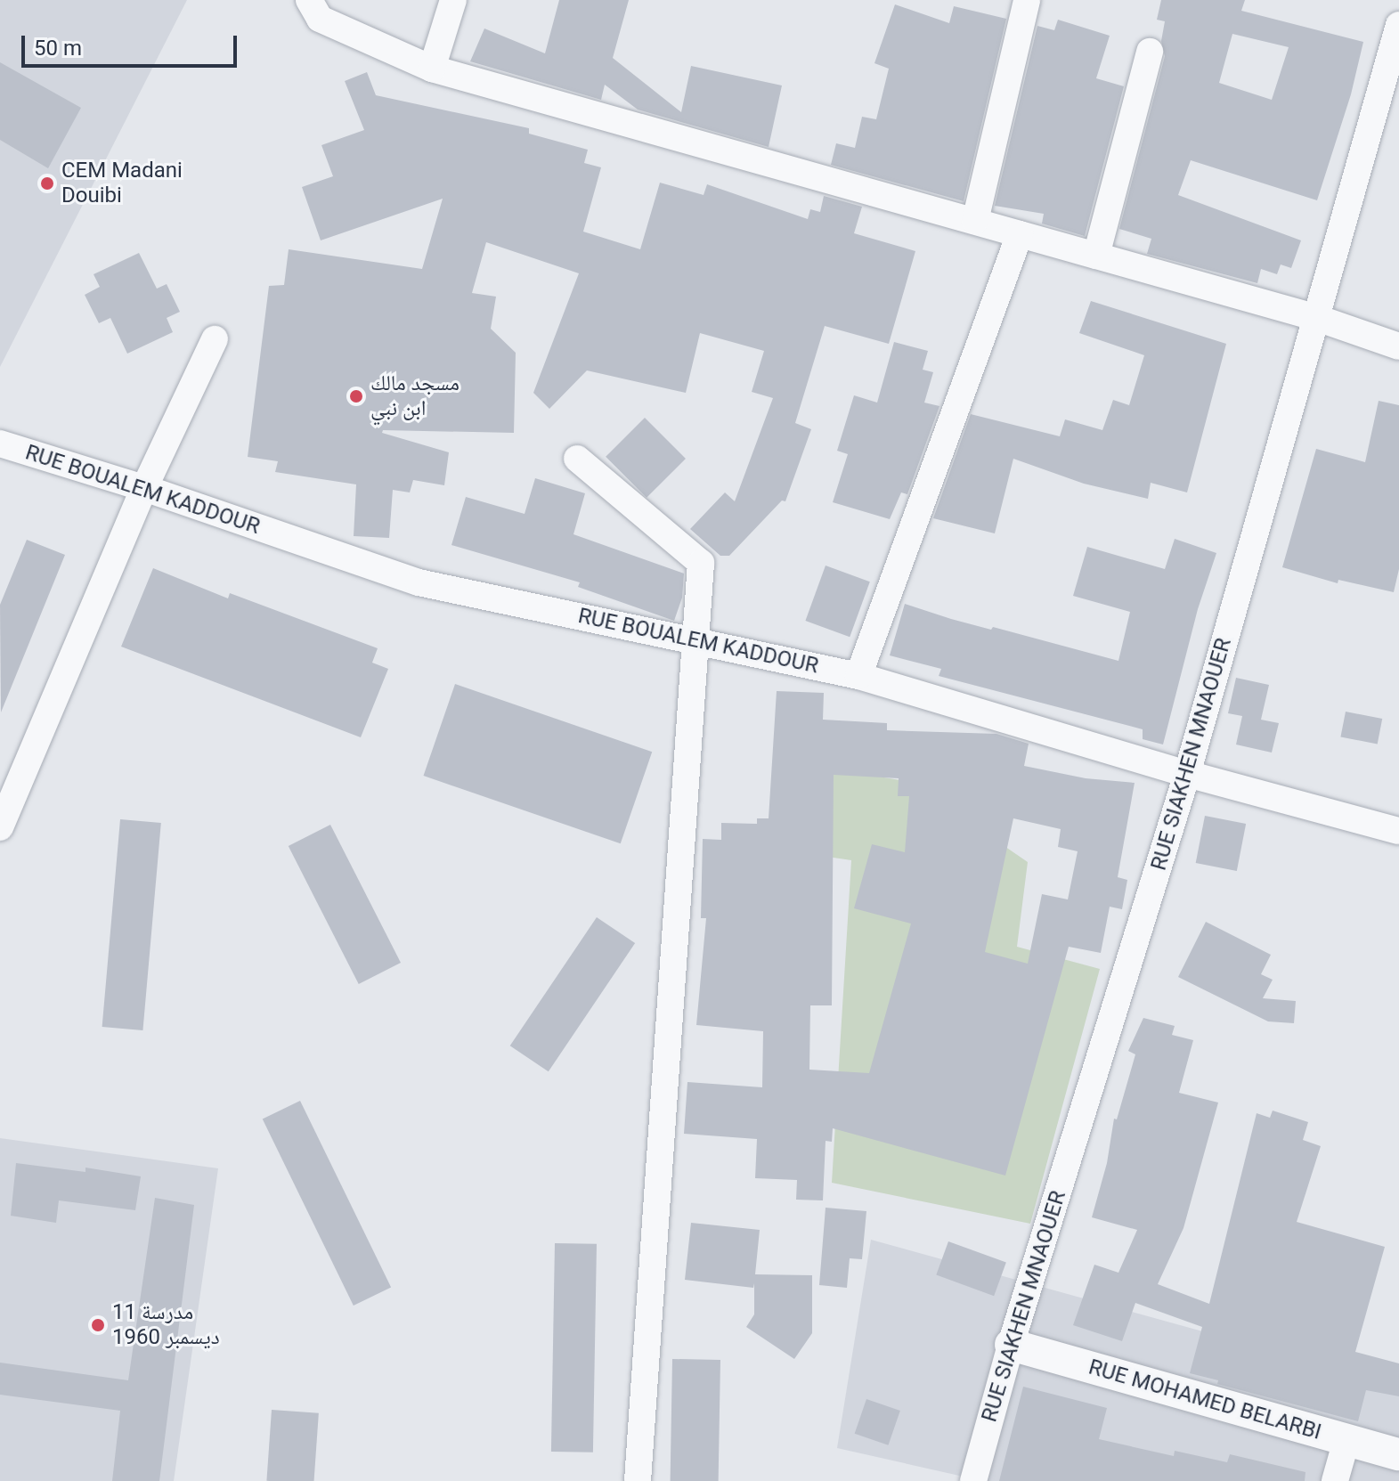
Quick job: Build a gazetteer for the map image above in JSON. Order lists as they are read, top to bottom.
{
  "streets": {
    "street": ["RUE BOUALEM KADDOUR", "RUE SIAKHEN MNAOUER", "RUE MOHAMED BELARBI"]
  },
  "crossings": [
    ["RUE BOUALEM KADDOUR", "RUE SIAKHEN MNAOUER"],
    ["RUE SIAKHEN MNAOUER", "RUE MOHAMED BELARBI"]
  ],
  "places": ["CEM Madani Douibi", "مسجد مالك ابن نبي", "مدرسة 11 ديسمبر 1960"],
  "scale_bar": "50 m"
}
